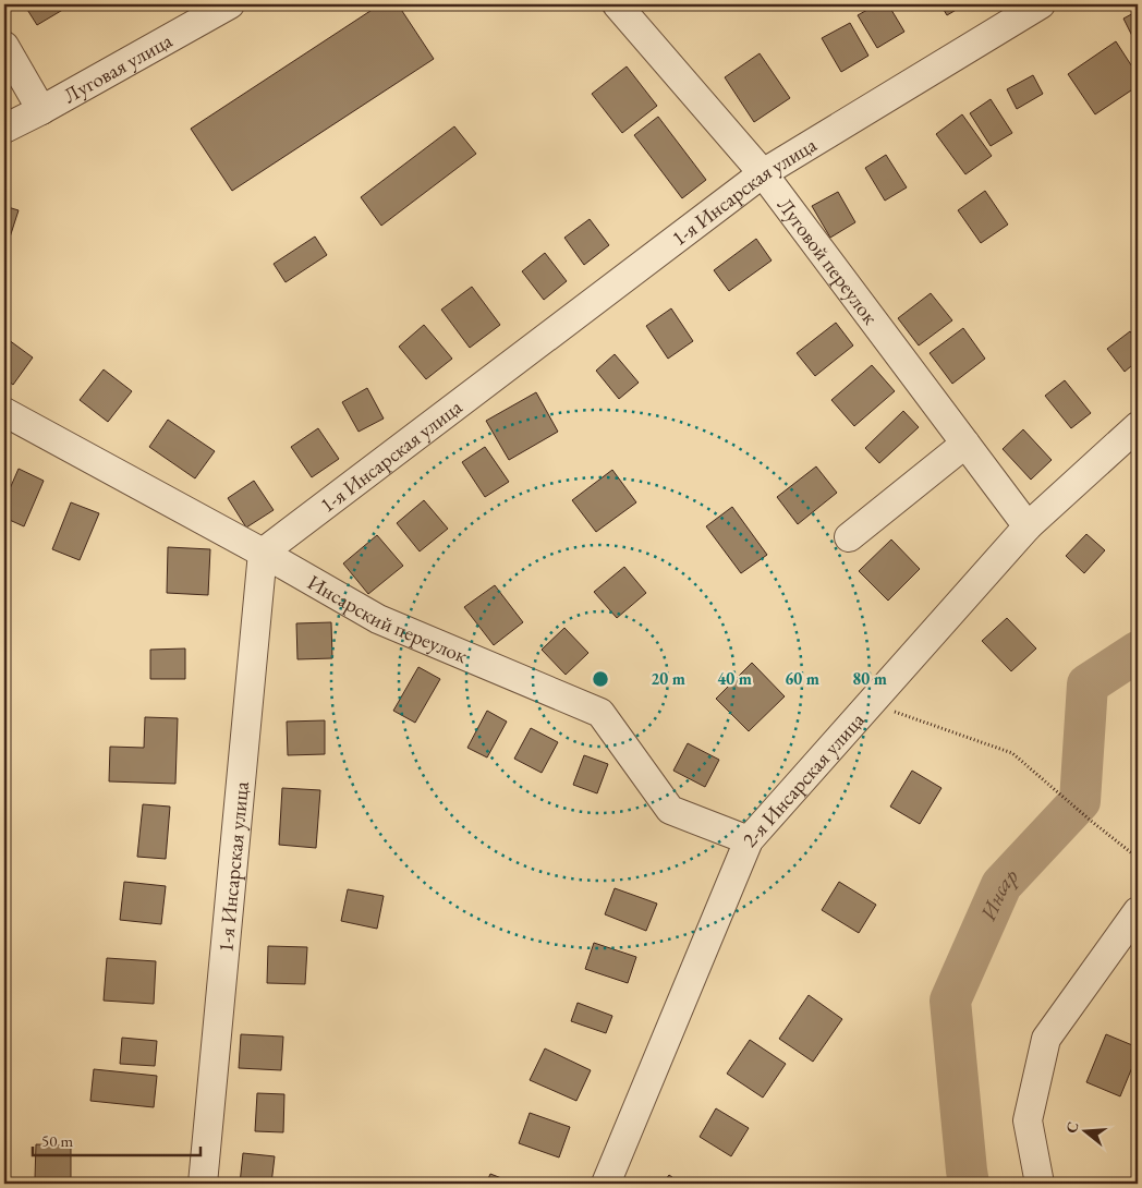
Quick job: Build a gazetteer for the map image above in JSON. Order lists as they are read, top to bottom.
{
  "streets": {
    "street": [
      "Луговая улица",
      "1-я Инсарская улица",
      "Луговой переулок",
      "Инсарский переулок",
      "2-я Инсарская улица"
    ]
  },
  "crossings": [
    ["1-я Инсарская улица", "Луговой переулок"],
    ["1-я Инсарская улица", "Инсарский переулок"],
    ["Луговой переулок", "2-я Инсарская улица"],
    ["Инсарский переулок", "2-я Инсарская улица"]
  ],
  "water": ["Инсар"],
  "scale_bar": "50 m",
  "north": "left",
  "rings": [
    "20 m",
    "40 m",
    "60 m",
    "80 m"
  ]
}
